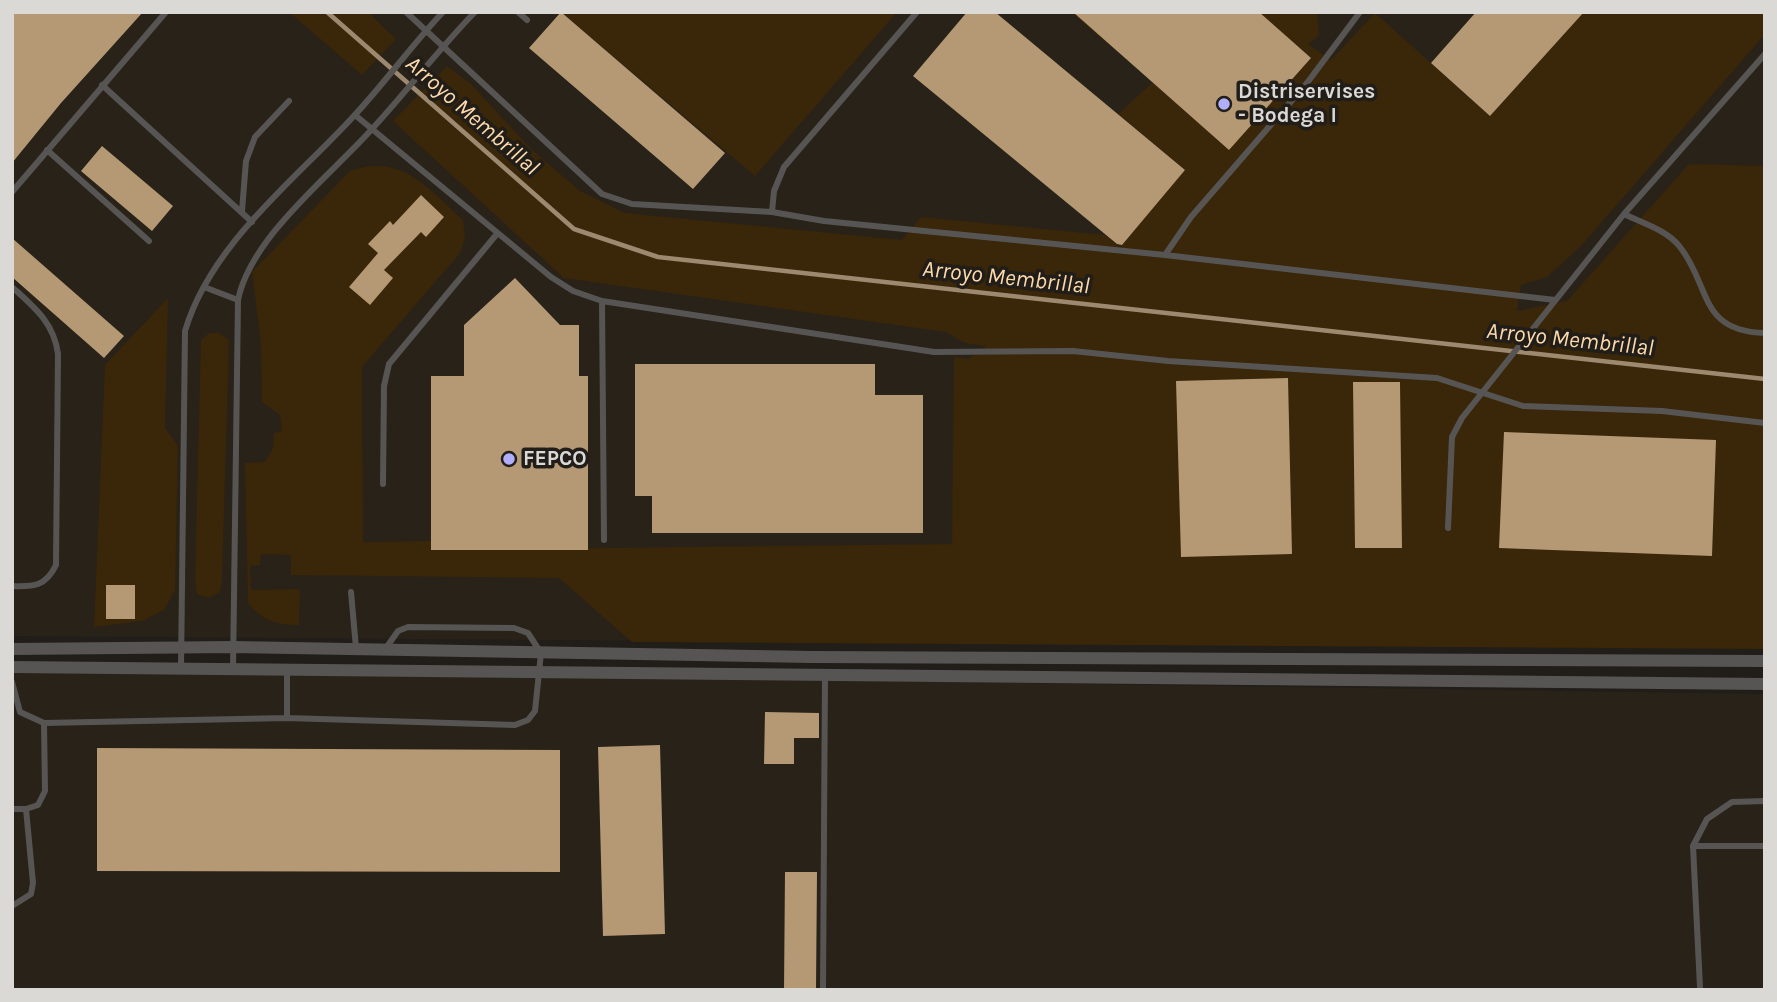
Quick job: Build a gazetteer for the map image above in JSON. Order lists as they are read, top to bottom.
{
  "water": ["Arroyo Membrillal"],
  "places": ["Distriservises - Bodega I", "FEPCO"]
}
